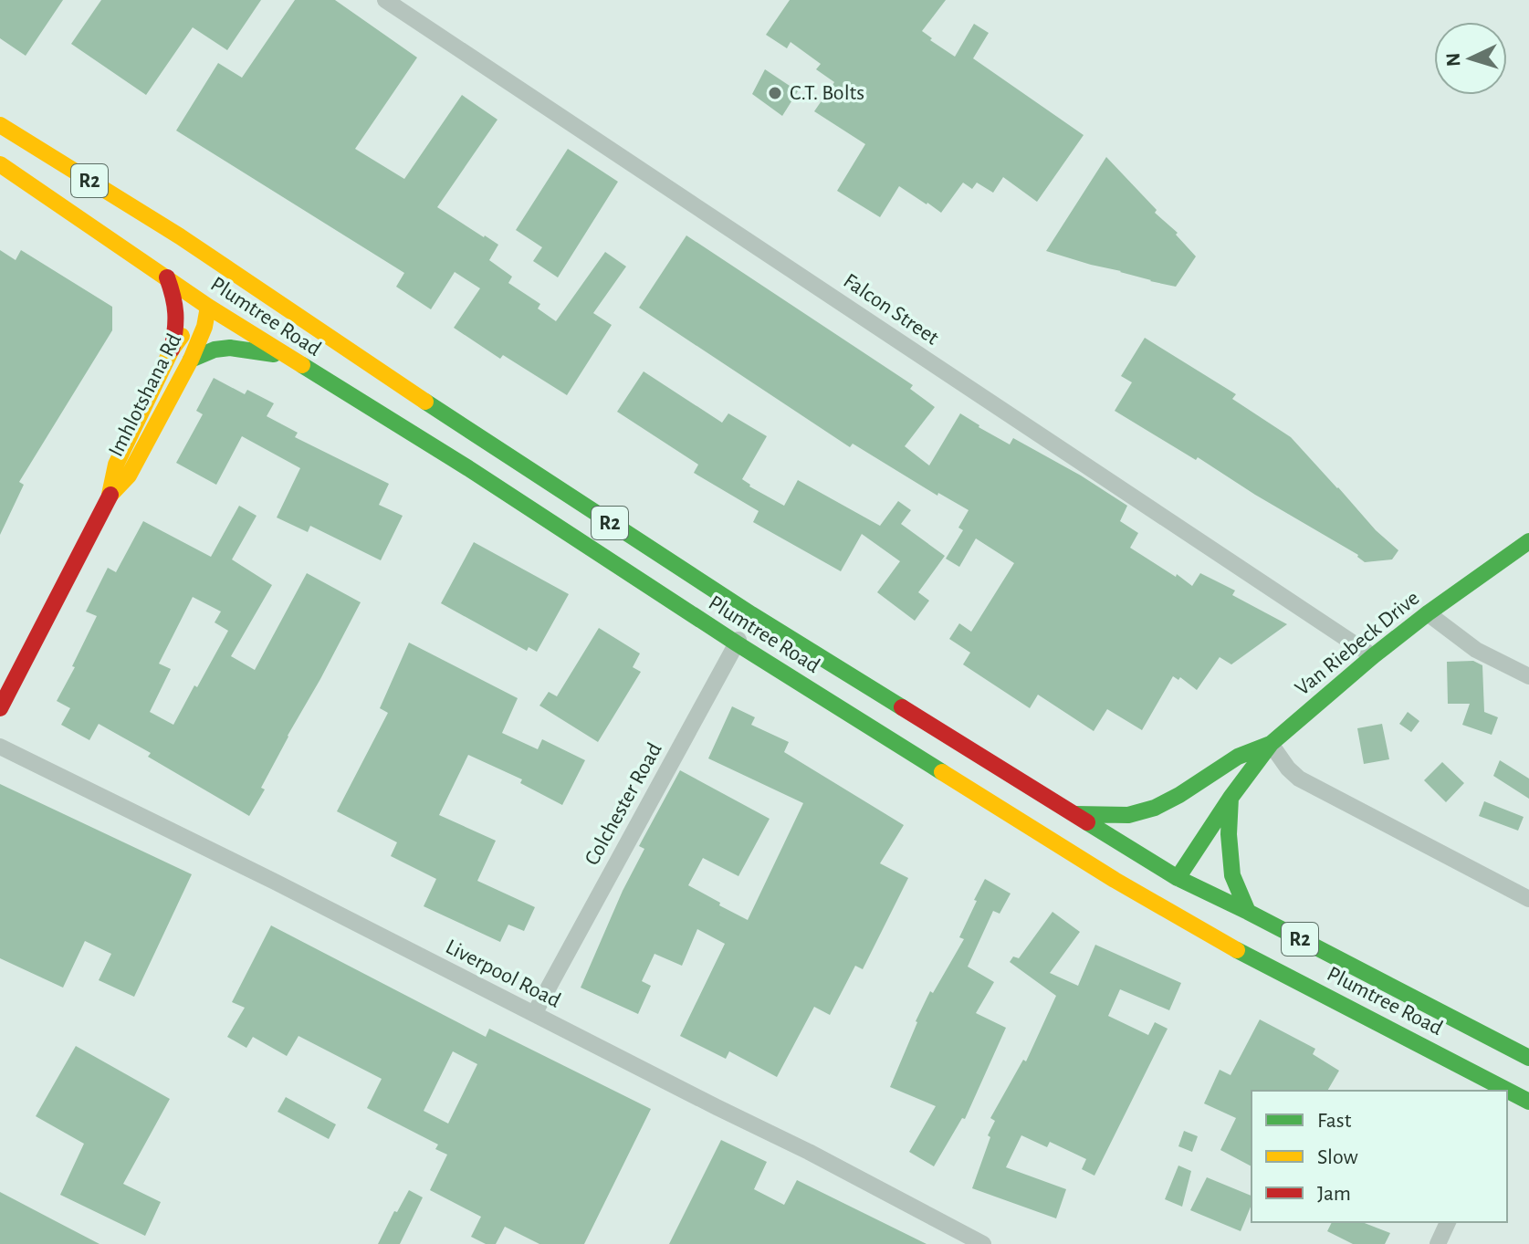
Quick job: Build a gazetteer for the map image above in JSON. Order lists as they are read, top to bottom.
{
  "streets": {
    "main road": [
      "R2",
      "Plumtree Road",
      "Imhlotshana Rd",
      "Van Riebeck Drive"
    ],
    "street": ["Falcon Street", "Colchester Road", "Liverpool Road"]
  },
  "crossings": [
    ["Falcon Street", "Van Riebeck Drive"],
    ["Plumtree Road", "Imhlotshana Rd"],
    ["Plumtree Road", "Van Riebeck Drive"],
    ["Plumtree Road", "Colchester Road"],
    ["Colchester Road", "Liverpool Road"]
  ],
  "places": ["C.T. Bolts"],
  "legend": ["Fast", "Slow", "Jam"],
  "north": "left"
}
